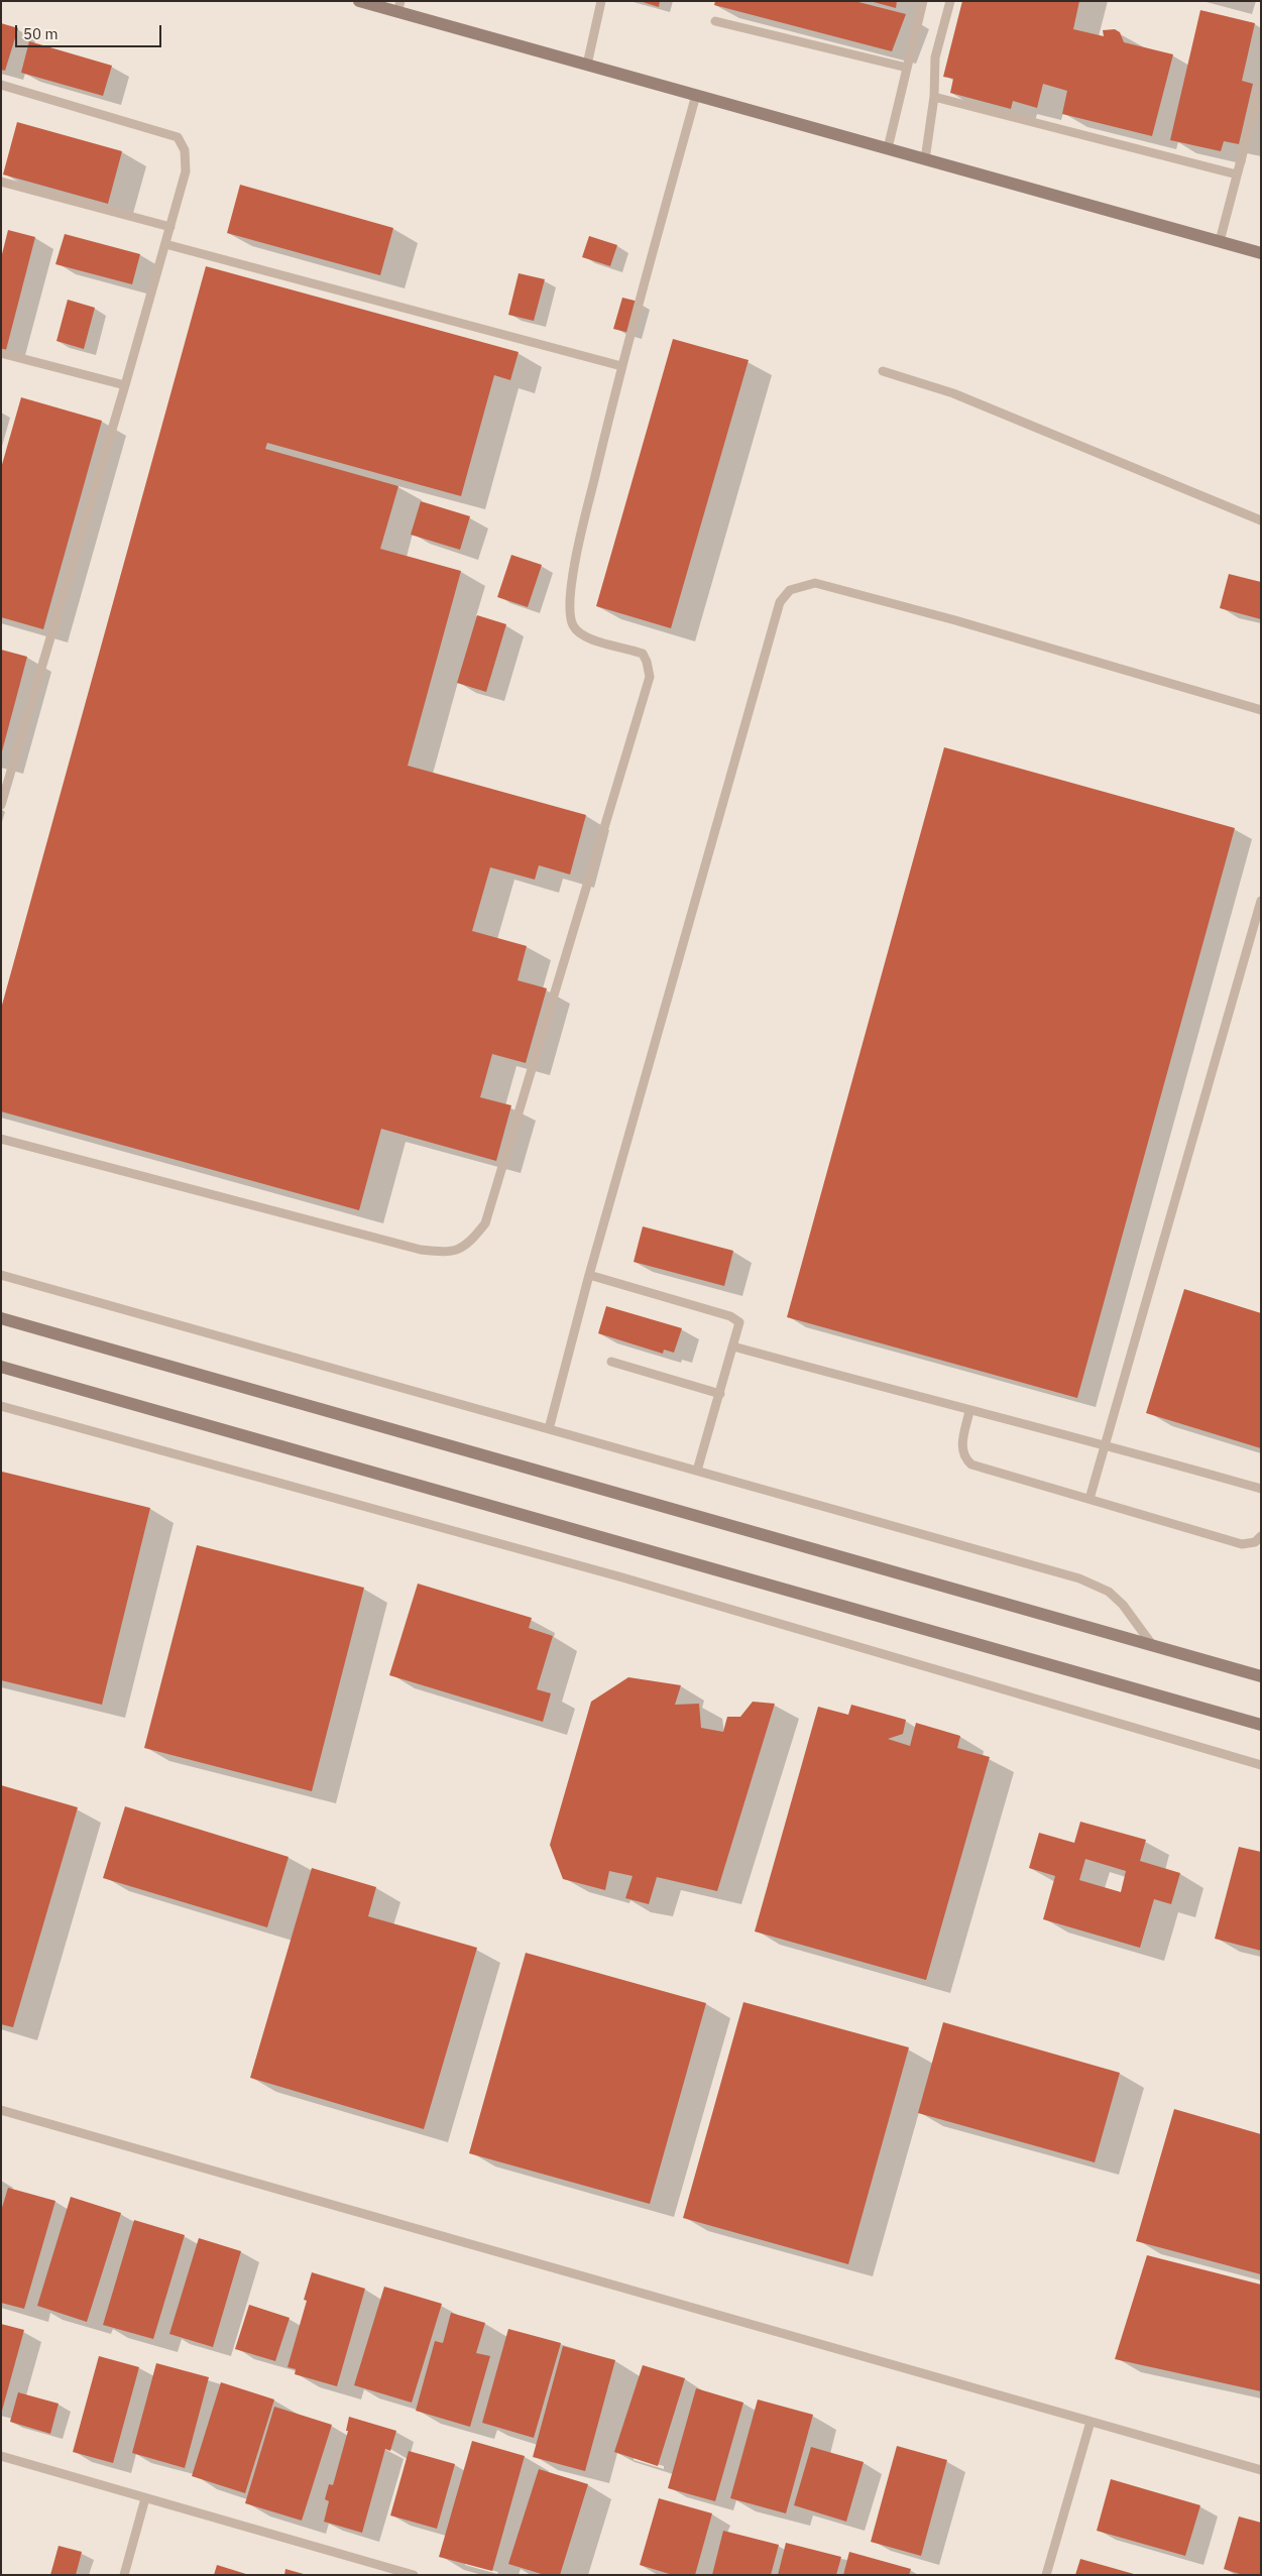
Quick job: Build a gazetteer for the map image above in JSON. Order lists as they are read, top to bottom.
{
  "scale_bar": "50 m"
}
